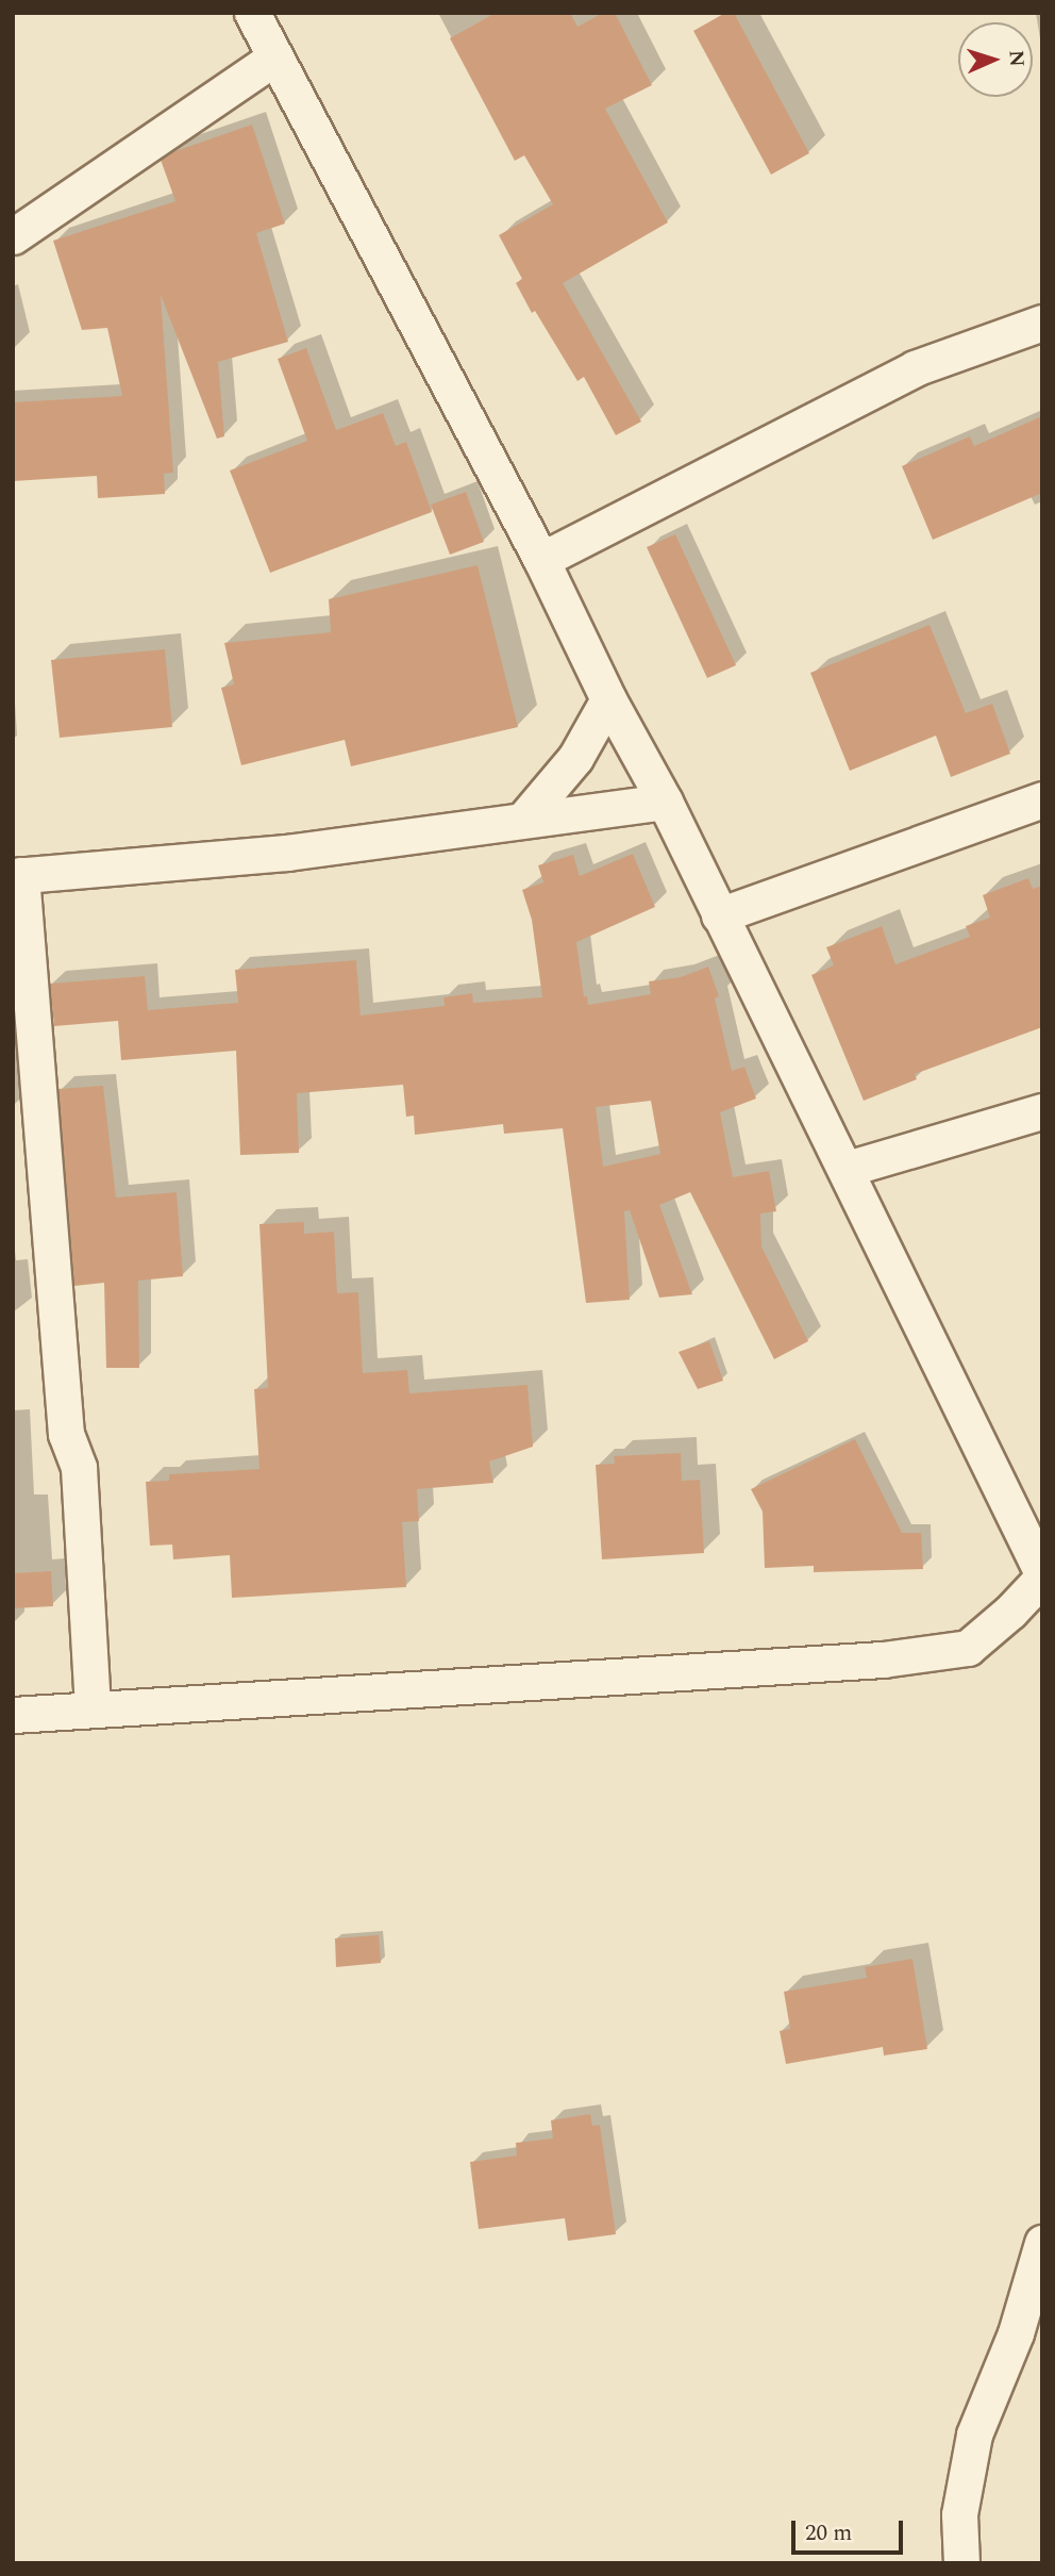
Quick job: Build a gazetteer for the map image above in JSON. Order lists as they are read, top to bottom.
{
  "scale_bar": "20 m",
  "north": "right"
}
